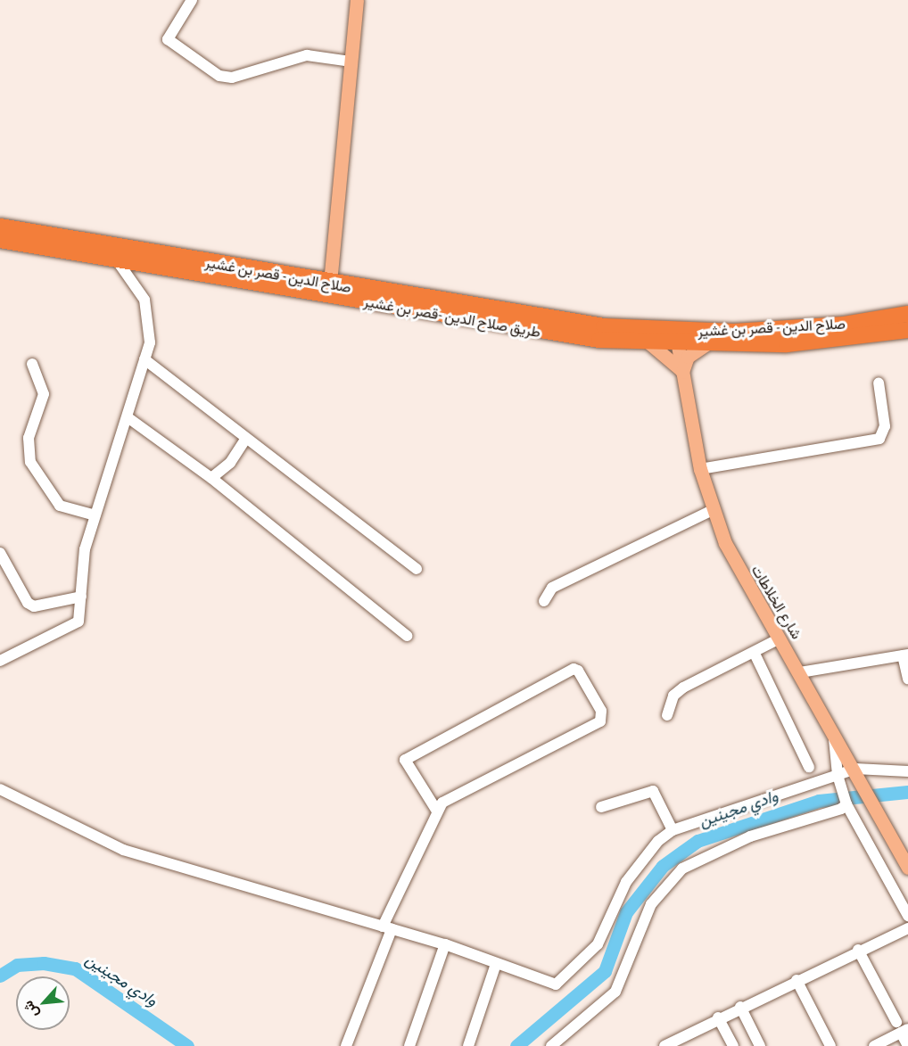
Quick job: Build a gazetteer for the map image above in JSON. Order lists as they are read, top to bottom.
{
  "streets": {
    "highway": ["صلاح الدين - قصر بن غشير", "طريق صلاح الدين -قصر بن غشير"],
    "main road": ["شارع الخلاطات"]
  },
  "crossings": [
    ["صلاح الدين - قصر بن غشير", "طريق صلاح الدين -قصر بن غشير"],
    ["صلاح الدين - قصر بن غشير", "شارع الخلاطات"],
    ["طريق صلاح الدين -قصر بن غشير", "شارع الخلاطات"]
  ],
  "water": ["وادي مجينين"],
  "north": "bottom left"
}
